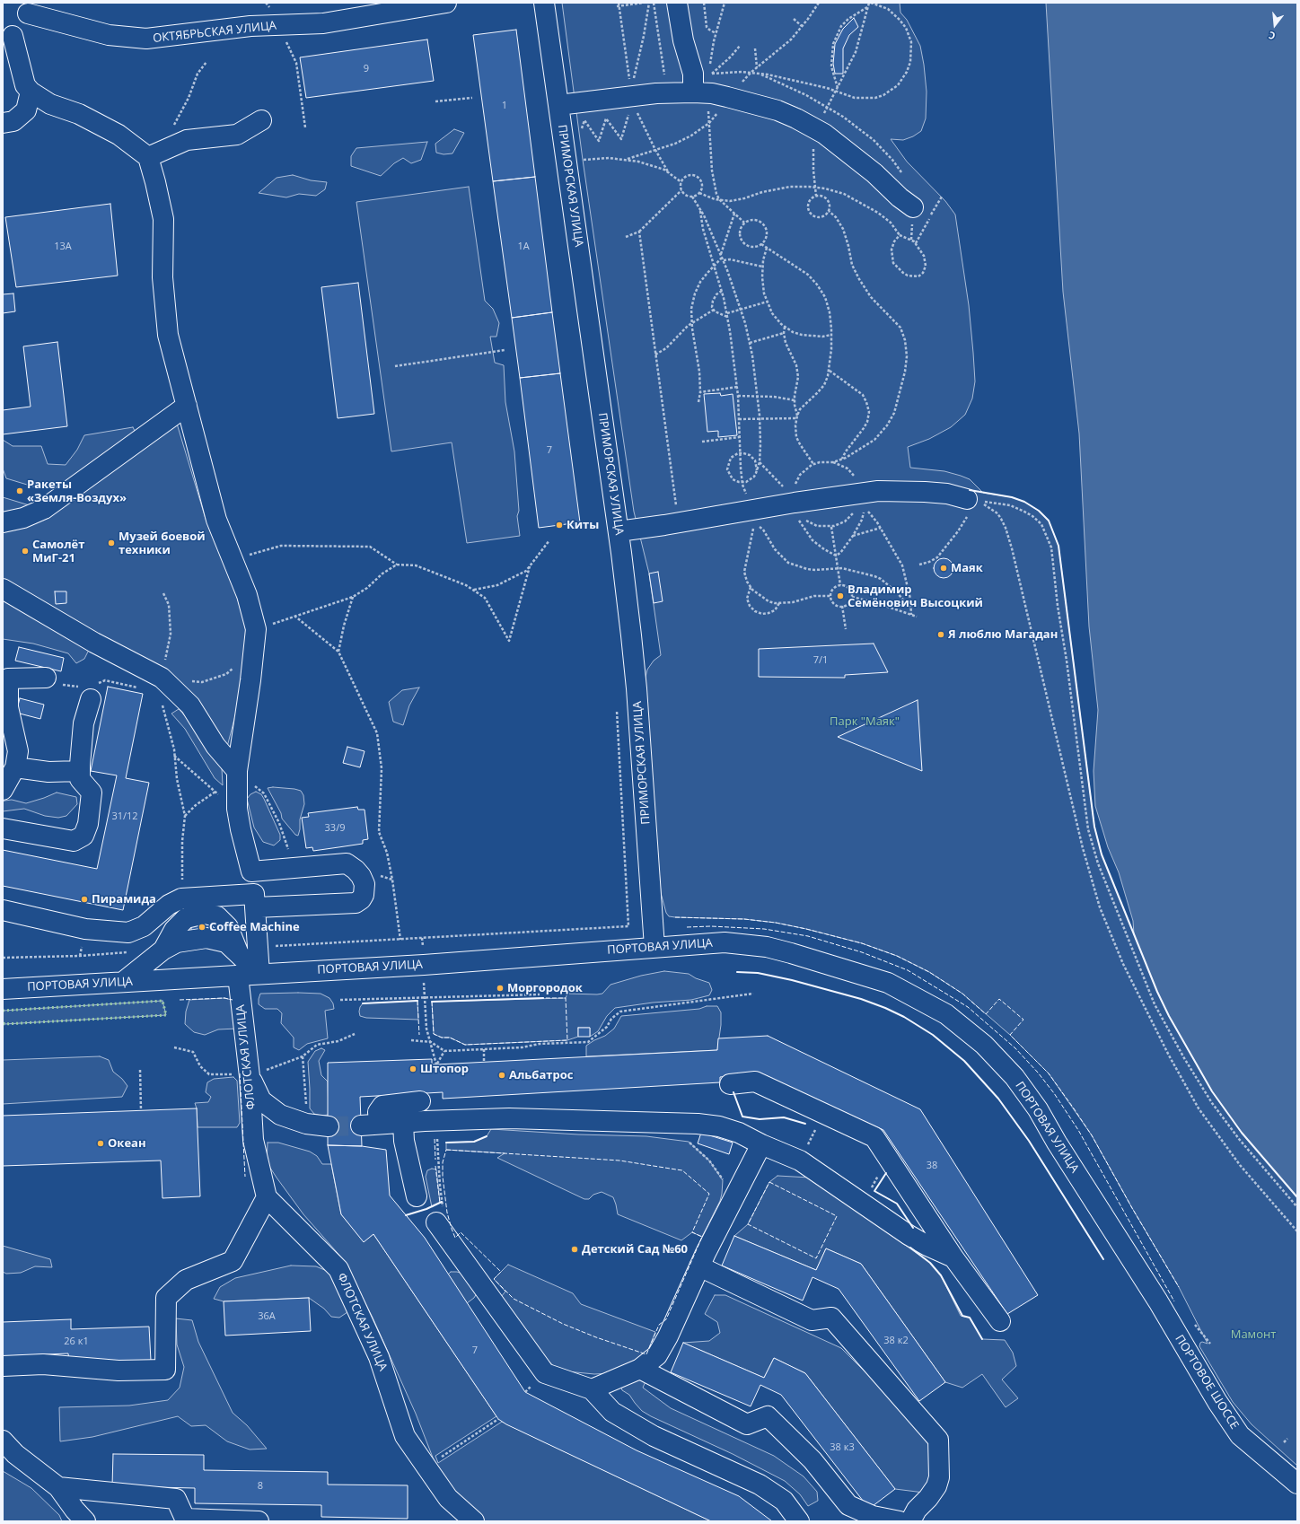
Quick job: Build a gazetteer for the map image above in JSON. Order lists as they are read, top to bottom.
{
  "streets": {
    "street": [
      "ОКТЯБРЬСКАЯ УЛИЦА",
      "ПРИМОРСКАЯ УЛИЦА",
      "ПОРТОВАЯ УЛИЦА",
      "ФЛОТСКАЯ УЛИЦА",
      "ПОРТОВОЕ ШОССЕ"
    ]
  },
  "crossings": [
    ["ПРИМОРСКАЯ УЛИЦА", "ПОРТОВАЯ УЛИЦА"],
    ["ПОРТОВАЯ УЛИЦА", "ФЛОТСКАЯ УЛИЦА"],
    ["ПОРТОВАЯ УЛИЦА", "ПОРТОВОЕ ШОССЕ"]
  ],
  "parks": ["Парк \"Маяк\"", "Мамонт"],
  "places": [
    "Ракеты «Земля-Воздух»",
    "Киты",
    "Музей боевой техники",
    "Самолёт МиГ-21",
    "Маяк",
    "Владимир Семёнович Высоцкий",
    "Я люблю Магадан",
    "Пирамида",
    "Coffee Machine",
    "Моргородок",
    "Штопор",
    "Альбатрос",
    "Океан",
    "Детский Сад №60"
  ],
  "house_numbers": [
    "9",
    "1",
    "13А",
    "1А",
    "7",
    "7/1",
    "31/12",
    "33/9",
    "38",
    "36А",
    "38 к2",
    "26 к1",
    "7",
    "38 к3",
    "8"
  ],
  "north": "bottom"
}
